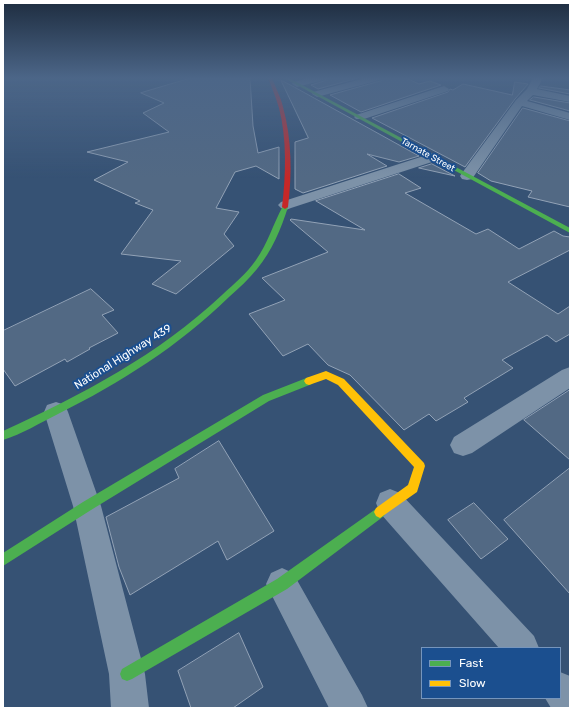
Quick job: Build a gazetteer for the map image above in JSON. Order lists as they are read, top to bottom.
{
  "streets": {
    "street": ["Tarnate Street", "National Highway 439"]
  },
  "legend": ["Fast", "Slow"]
}
